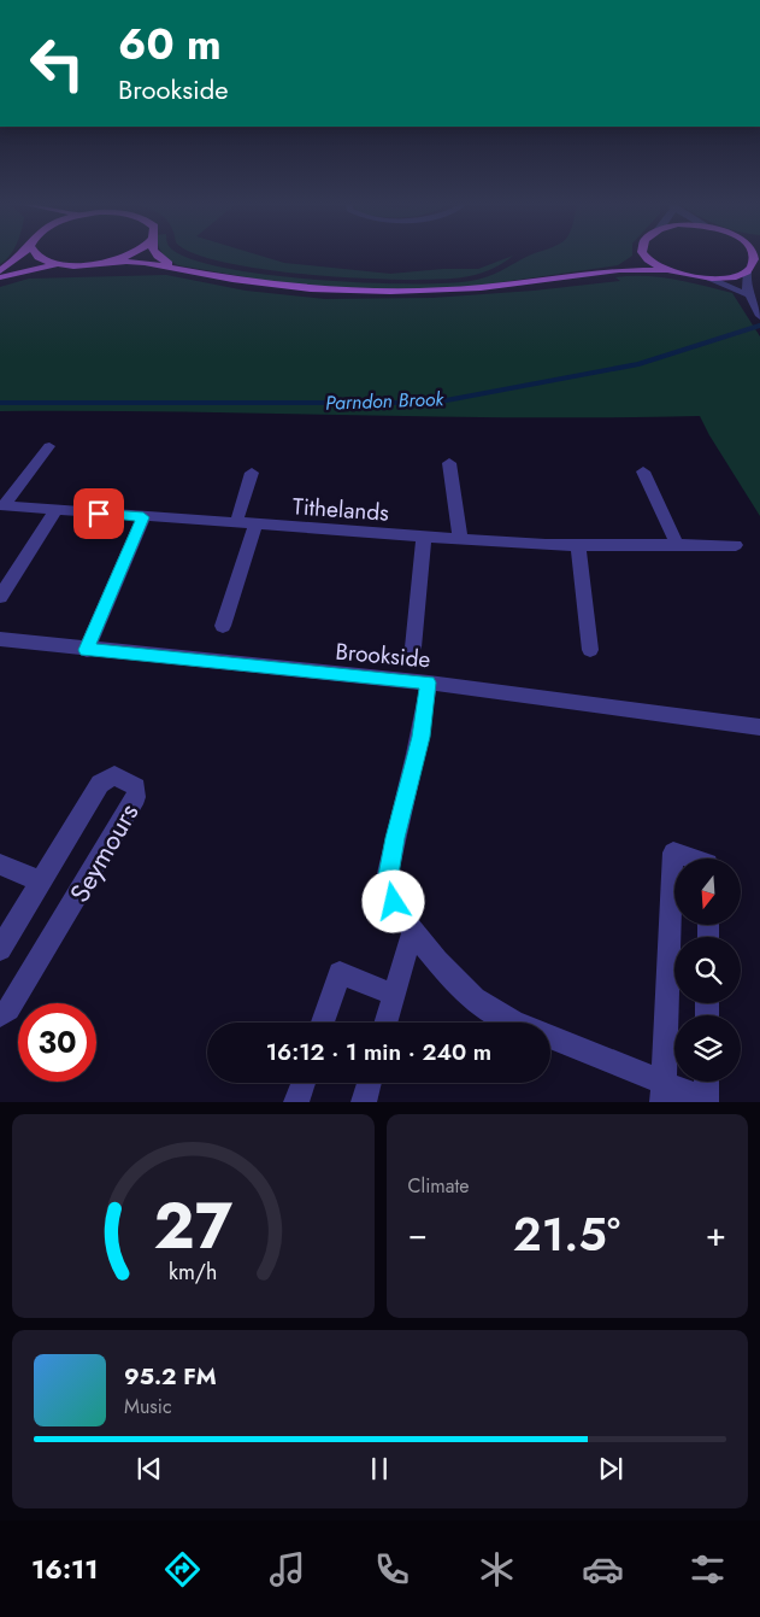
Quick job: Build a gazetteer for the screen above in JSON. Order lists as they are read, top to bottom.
{
  "streets": {
    "street": ["Tithelands", "Brookside", "Seymours"]
  },
  "water": ["Parndon Brook"],
  "north": "bottom",
  "page": {
    "turn": ["60 m", "Brookside"],
    "limit": "30",
    "trip": "16:12 · 1 min · 240 m",
    "tile": "Climate",
    "heat": ["−", "21.5°", "+"],
    "song": ["95.2 FM", "Music"],
    "tabs": "16:11",
    "gauge": ["27", "km/h"]
  }
}
